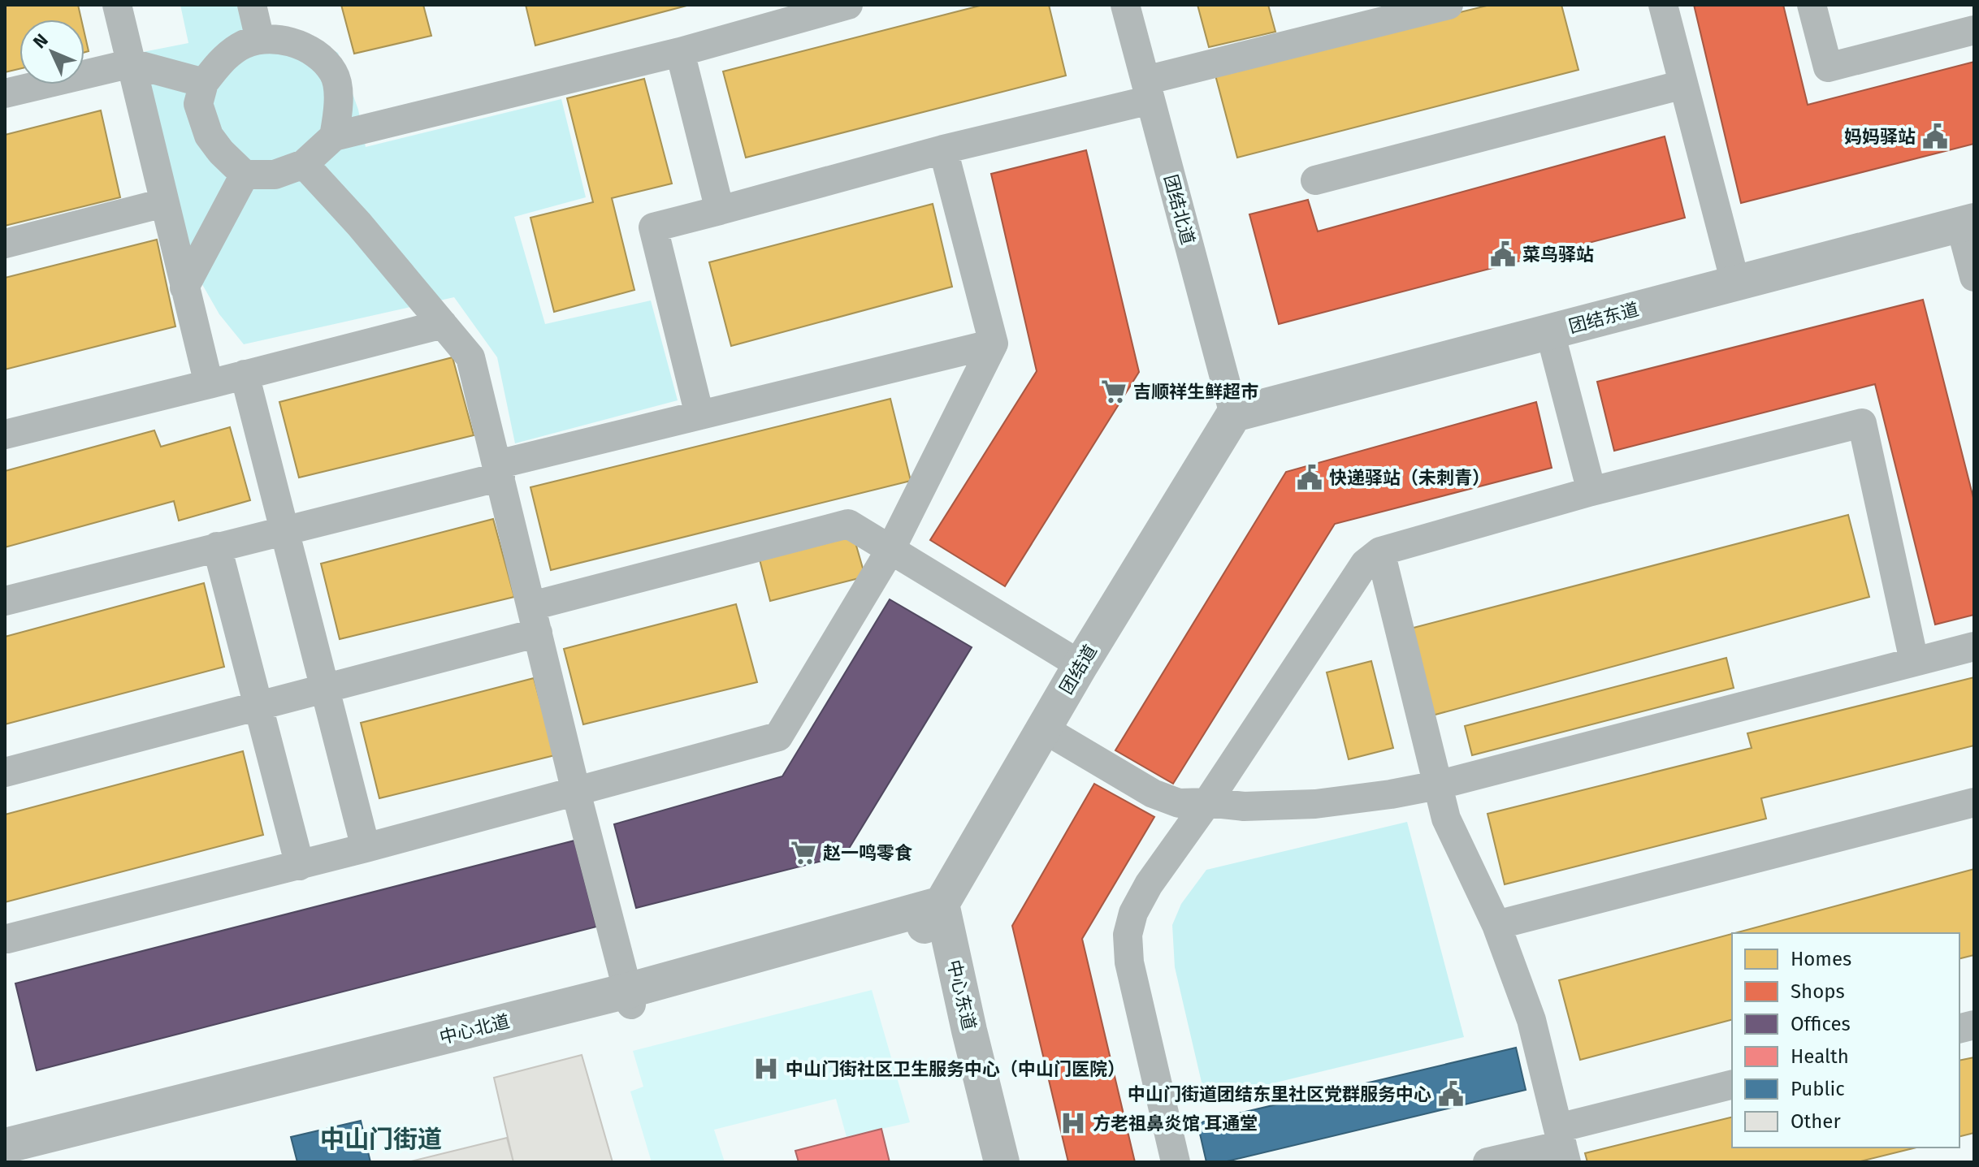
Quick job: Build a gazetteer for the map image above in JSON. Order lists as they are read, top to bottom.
{
  "streets": {
    "street": [
      "团结北道",
      "团结东道",
      "团结道",
      "中心东道",
      "中心北道"
    ]
  },
  "crossings": [
    ["团结北道", "团结东道"],
    ["团结北道", "团结道"],
    ["团结东道", "团结道"],
    ["团结道", "中心东道"],
    ["团结道", "中心北道"],
    ["中心东道", "中心北道"]
  ],
  "districts": ["中山门街道"],
  "places": {
    "public building": [
      "妈妈驿站",
      "菜鸟驿站",
      "快递驿站（未刺青）",
      "中山门街道团结东里社区党群服务中心"
    ],
    "supermarket": ["吉顺祥生鲜超市", "赵一鸣零食"],
    "hospital": ["中山门街社区卫生服务中心（中山门医院）", "方老祖鼻炎馆 耳通堂"]
  },
  "legend": [
    "Homes",
    "Shops",
    "Offices",
    "Health",
    "Public",
    "Other"
  ],
  "north": "top left"
}
